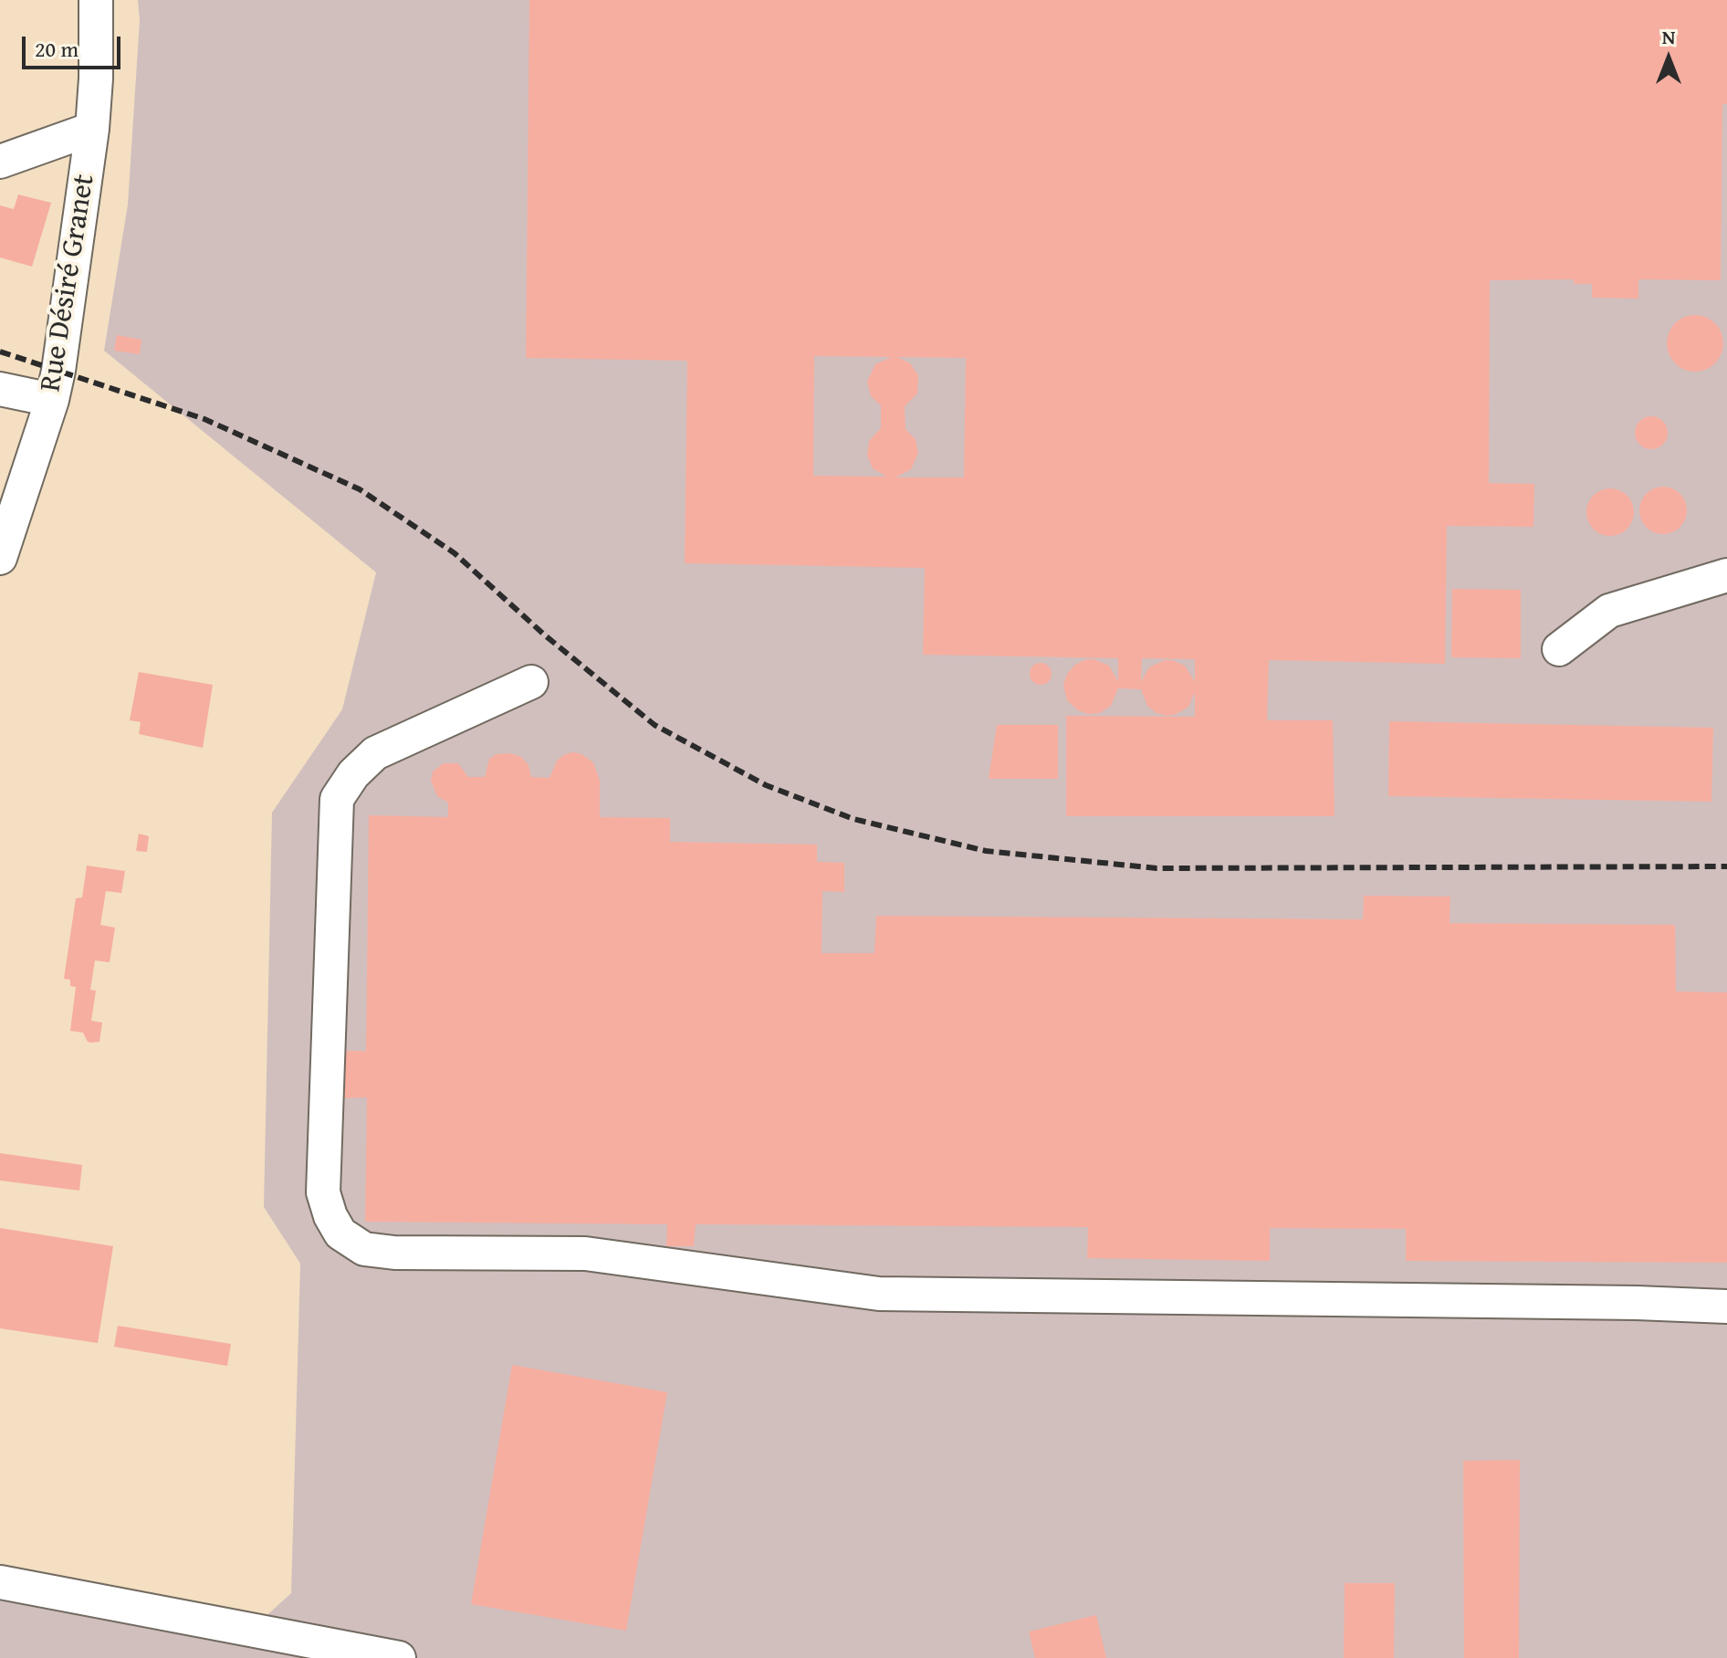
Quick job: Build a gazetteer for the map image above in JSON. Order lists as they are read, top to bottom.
{
  "streets": {
    "street": ["Rue Désiré Granet"]
  },
  "scale_bar": "20 m",
  "north": "top"
}
